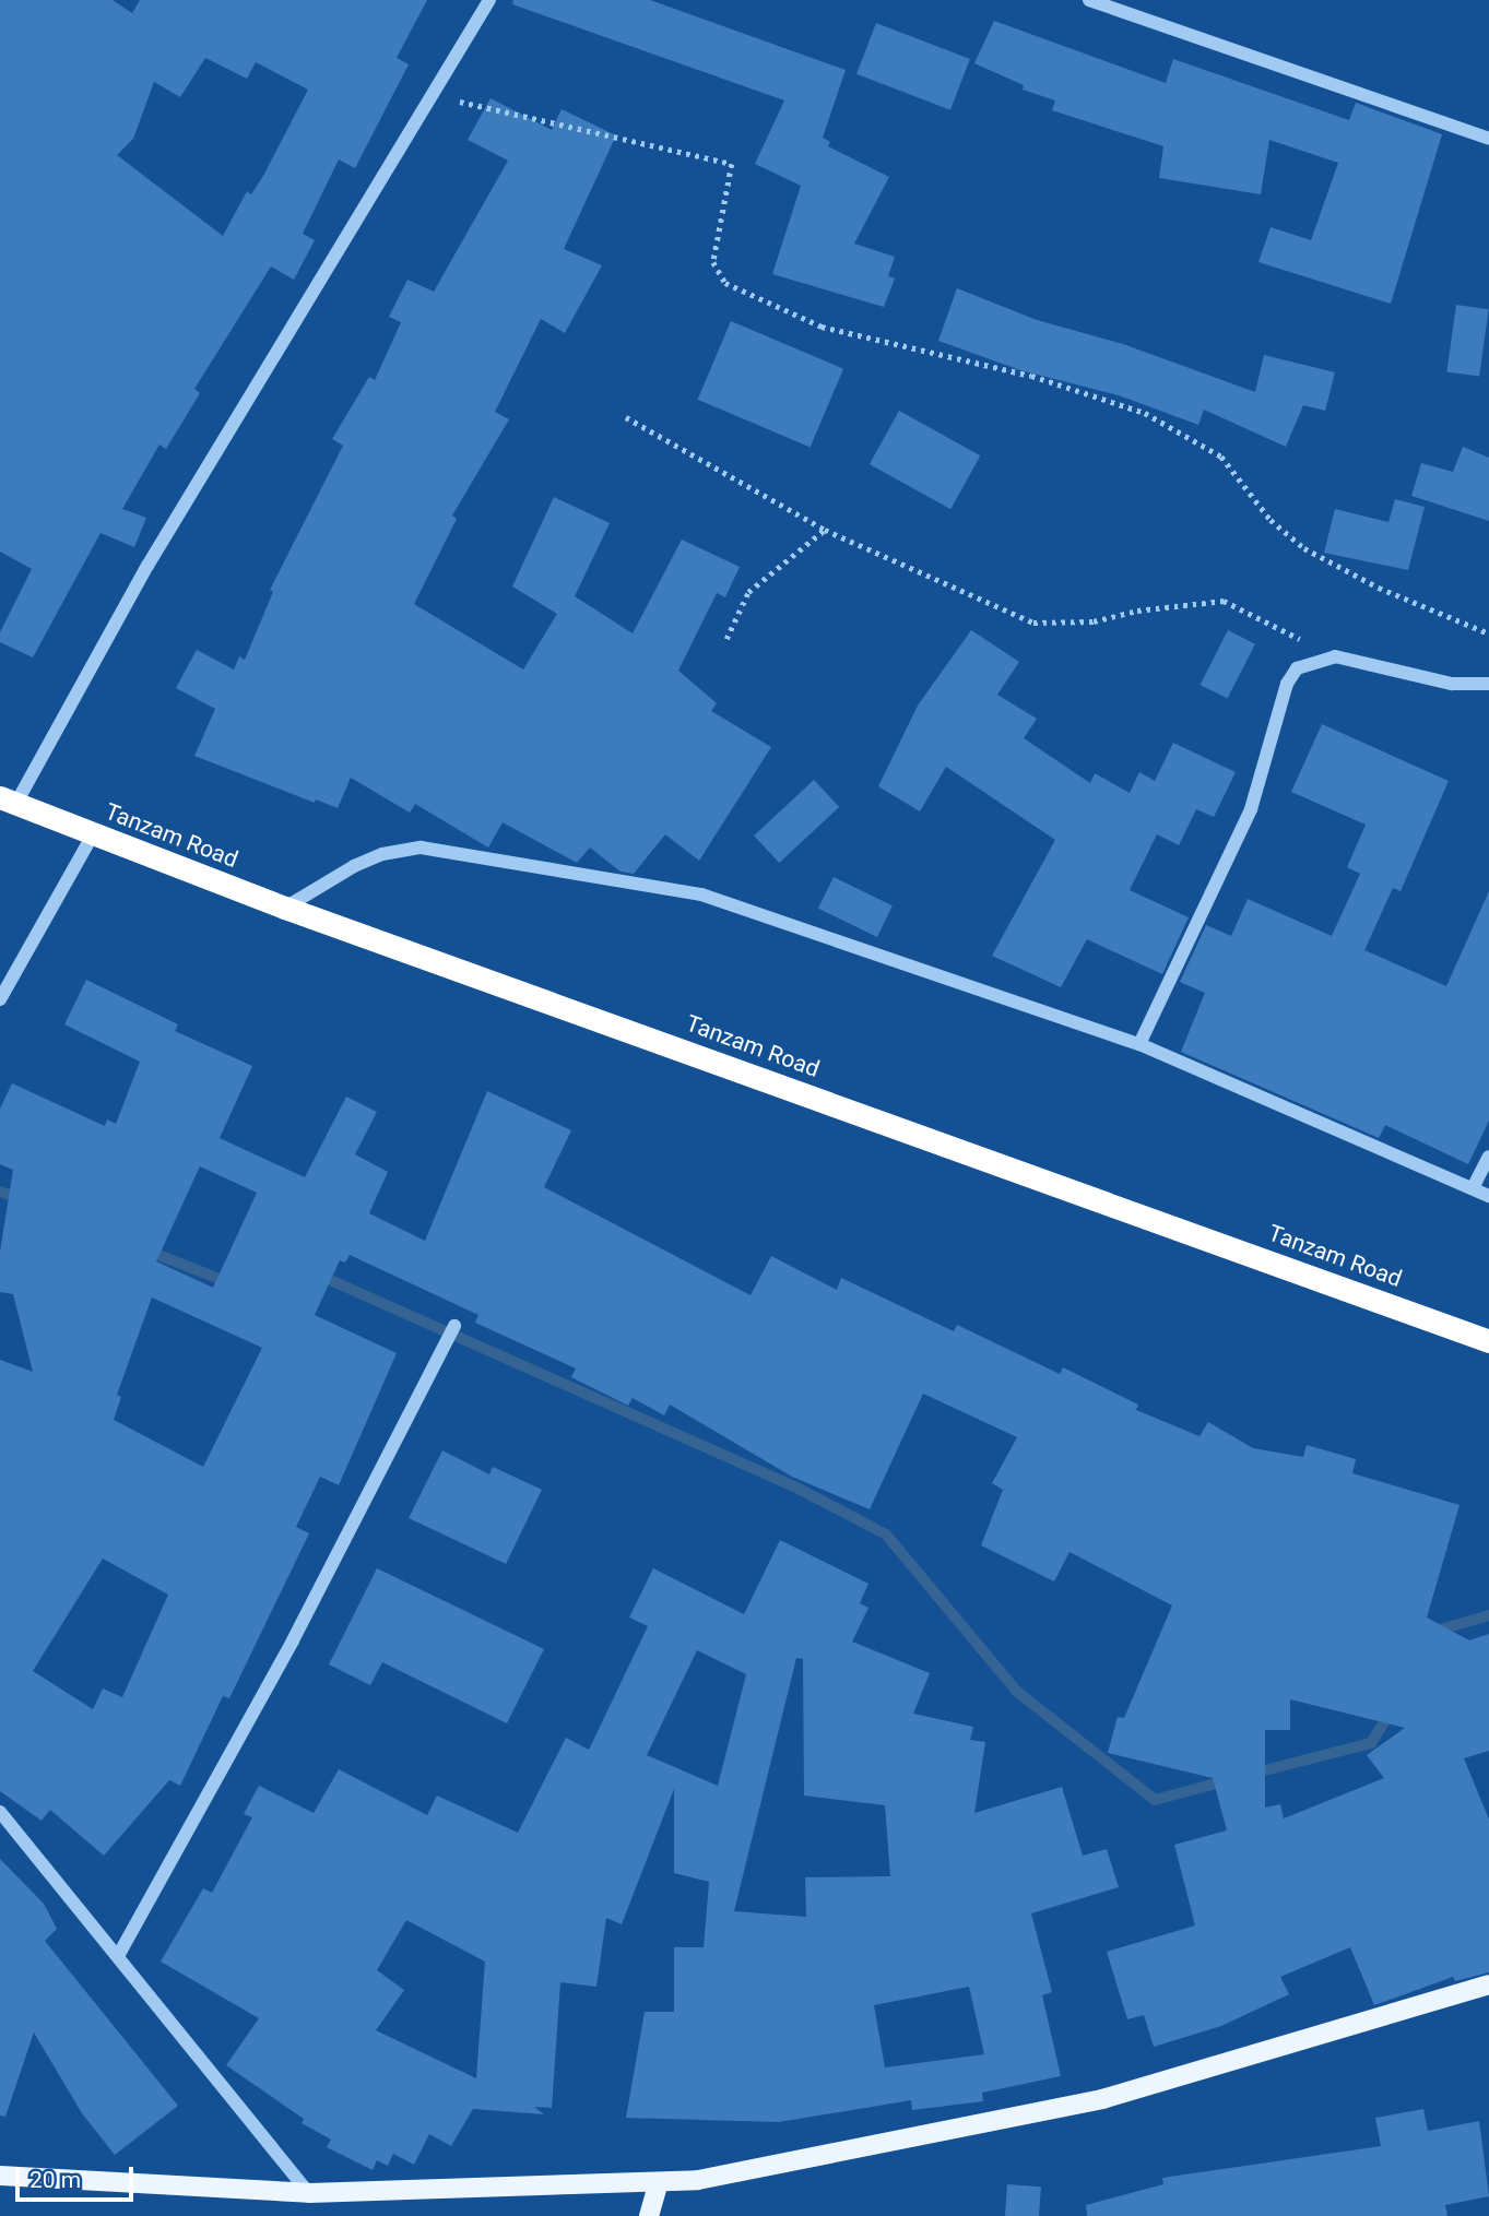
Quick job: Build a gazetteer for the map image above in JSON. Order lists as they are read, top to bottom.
{
  "streets": {
    "highway": ["Tanzam Road"]
  },
  "scale_bar": "20 m"
}
